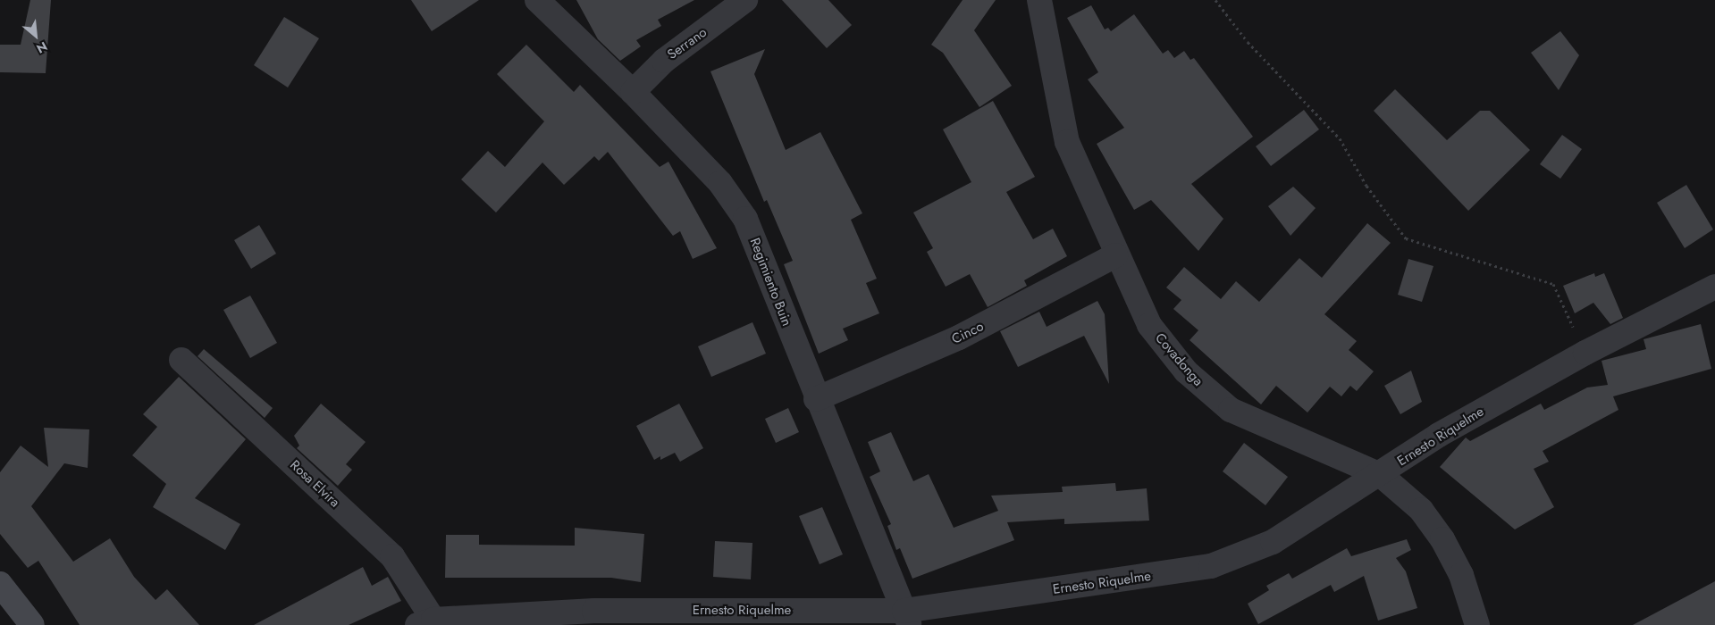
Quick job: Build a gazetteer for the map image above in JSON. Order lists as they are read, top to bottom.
{
  "streets": {
    "street": [
      "Serrano",
      "Regimiento Buin",
      "Cinco",
      "Covadonga",
      "Ernesto Riquelme",
      "Rosa Elvira"
    ]
  },
  "crossings": [
    ["Serrano", "Regimiento Buin"],
    ["Regimiento Buin", "Cinco"],
    ["Regimiento Buin", "Ernesto Riquelme"],
    ["Cinco", "Covadonga"],
    ["Covadonga", "Ernesto Riquelme"],
    ["Ernesto Riquelme", "Rosa Elvira"]
  ],
  "north": "bottom right"
}
